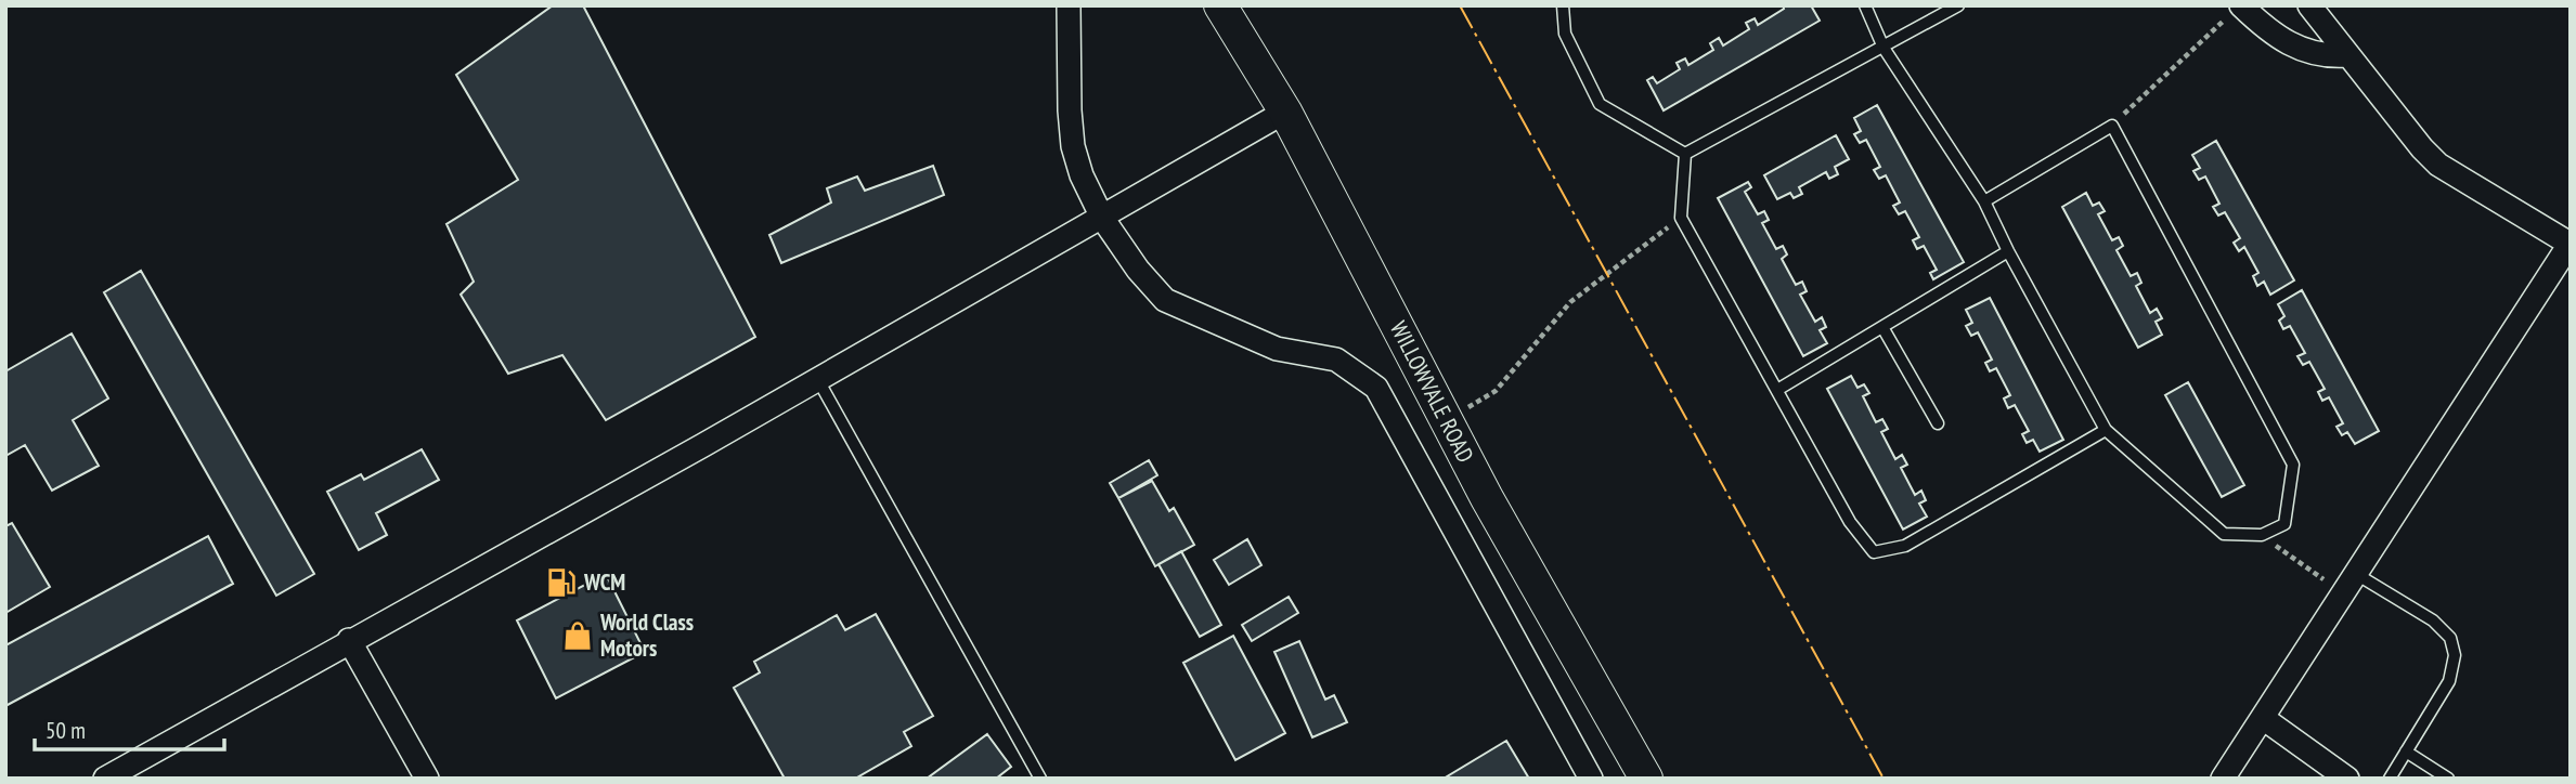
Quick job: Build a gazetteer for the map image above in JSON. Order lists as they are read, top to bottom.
{
  "streets": {
    "main road": ["WILLOWVALE ROAD"]
  },
  "places": {
    "fuel station": ["WCM"],
    "shop": ["World Class Motors"]
  },
  "scale_bar": "50 m"
}
